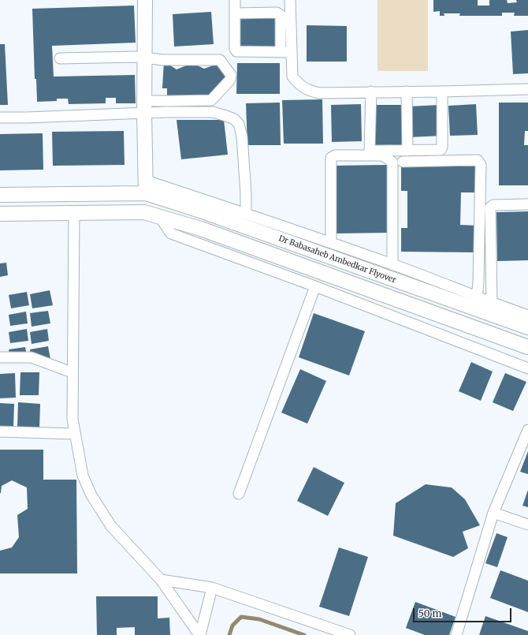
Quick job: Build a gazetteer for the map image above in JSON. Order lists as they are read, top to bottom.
{
  "streets": {
    "main road": ["Dr Babasaheb Ambedkar Flyover"]
  },
  "scale_bar": "50 m"
}
